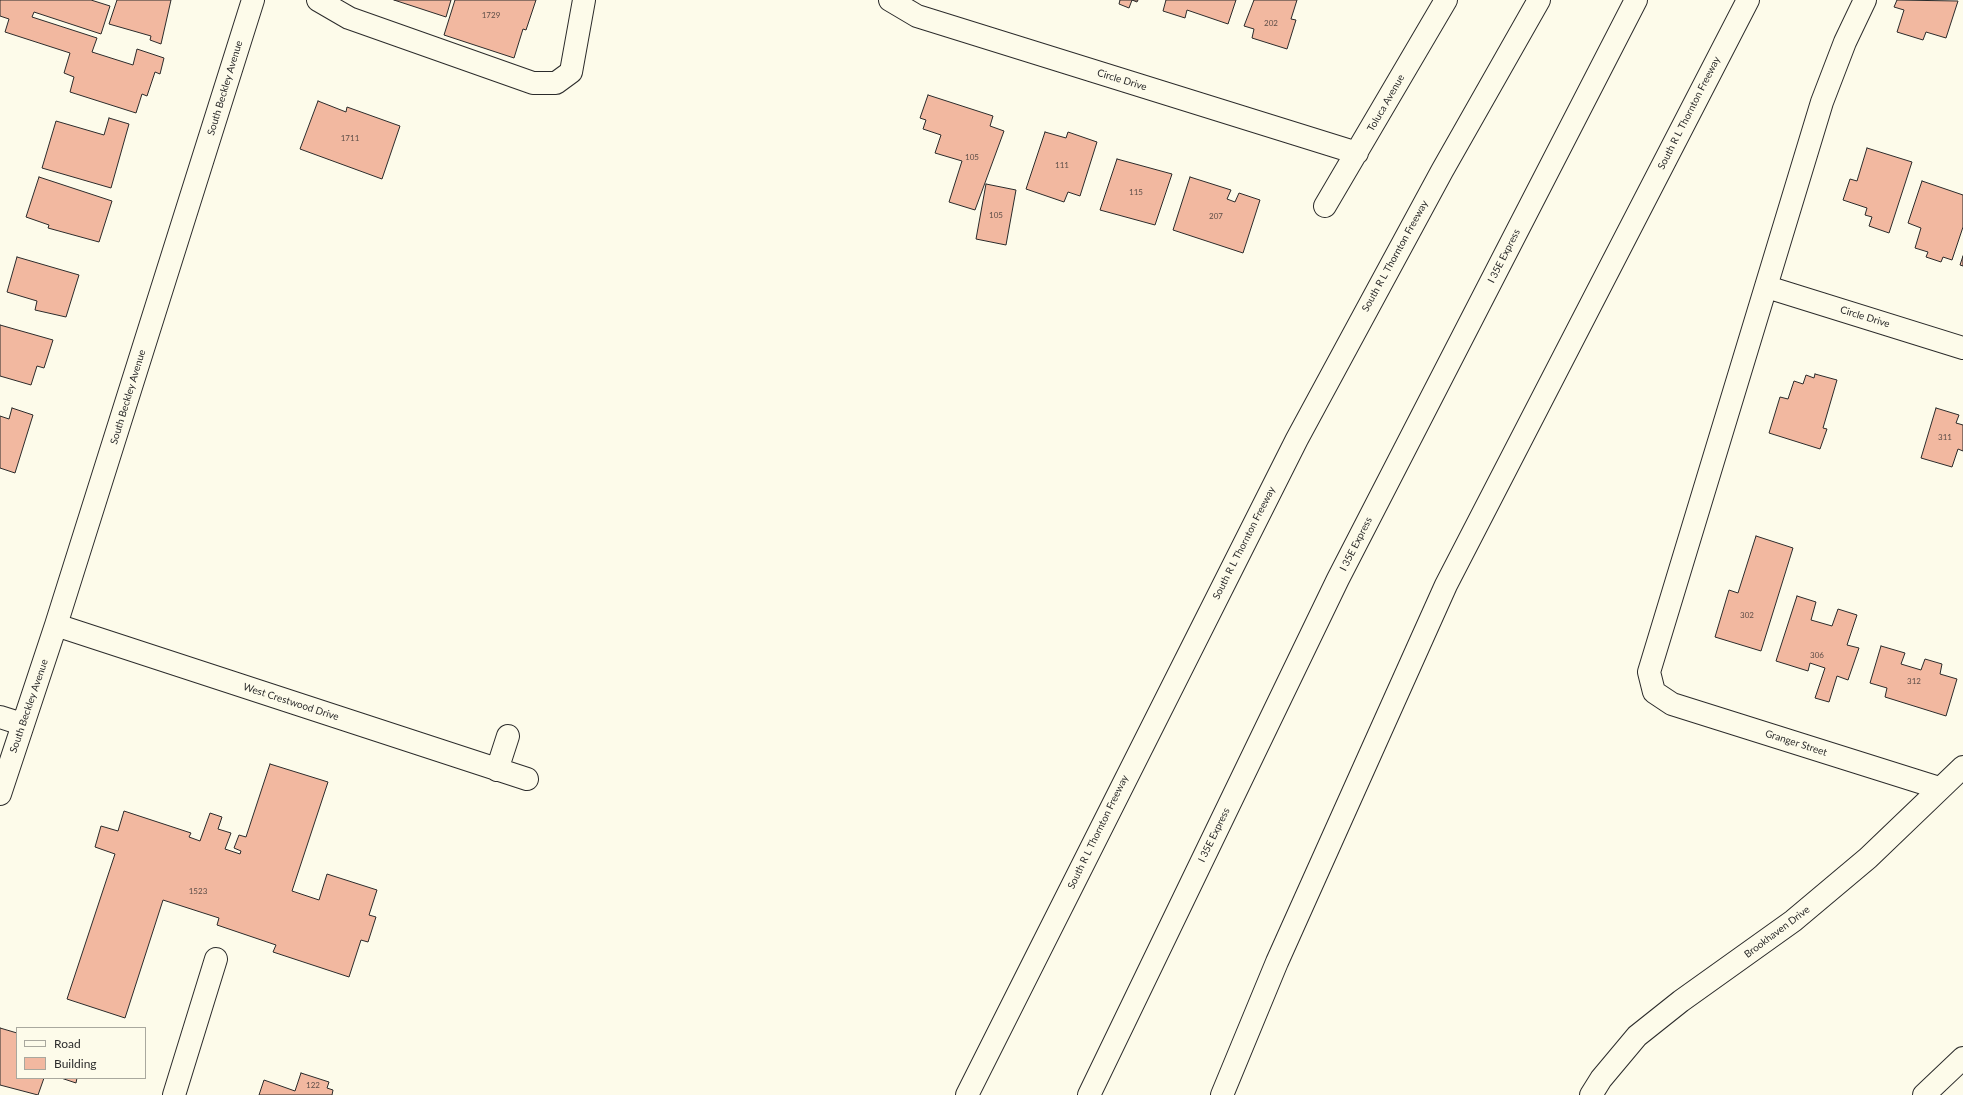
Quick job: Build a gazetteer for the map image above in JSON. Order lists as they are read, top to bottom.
{
  "streets": {
    "main road": [
      "Circle Drive",
      "South Beckley Avenue",
      "Toluca Avenue",
      "South R L Thornton Freeway",
      "I 35E Express",
      "West Crestwood Drive",
      "Granger Street",
      "Brookhaven Drive"
    ]
  },
  "crossings": [
    ["Circle Drive", "Toluca Avenue"],
    ["Circle Drive", "Granger Street"],
    ["South Beckley Avenue", "West Crestwood Drive"],
    ["Granger Street", "Brookhaven Drive"]
  ],
  "house_numbers": [
    "1729",
    "202",
    "1711",
    "105",
    "111",
    "115",
    "105",
    "207",
    "311",
    "302",
    "306",
    "312",
    "1523",
    "122"
  ],
  "legend": ["Road", "Building"]
}
